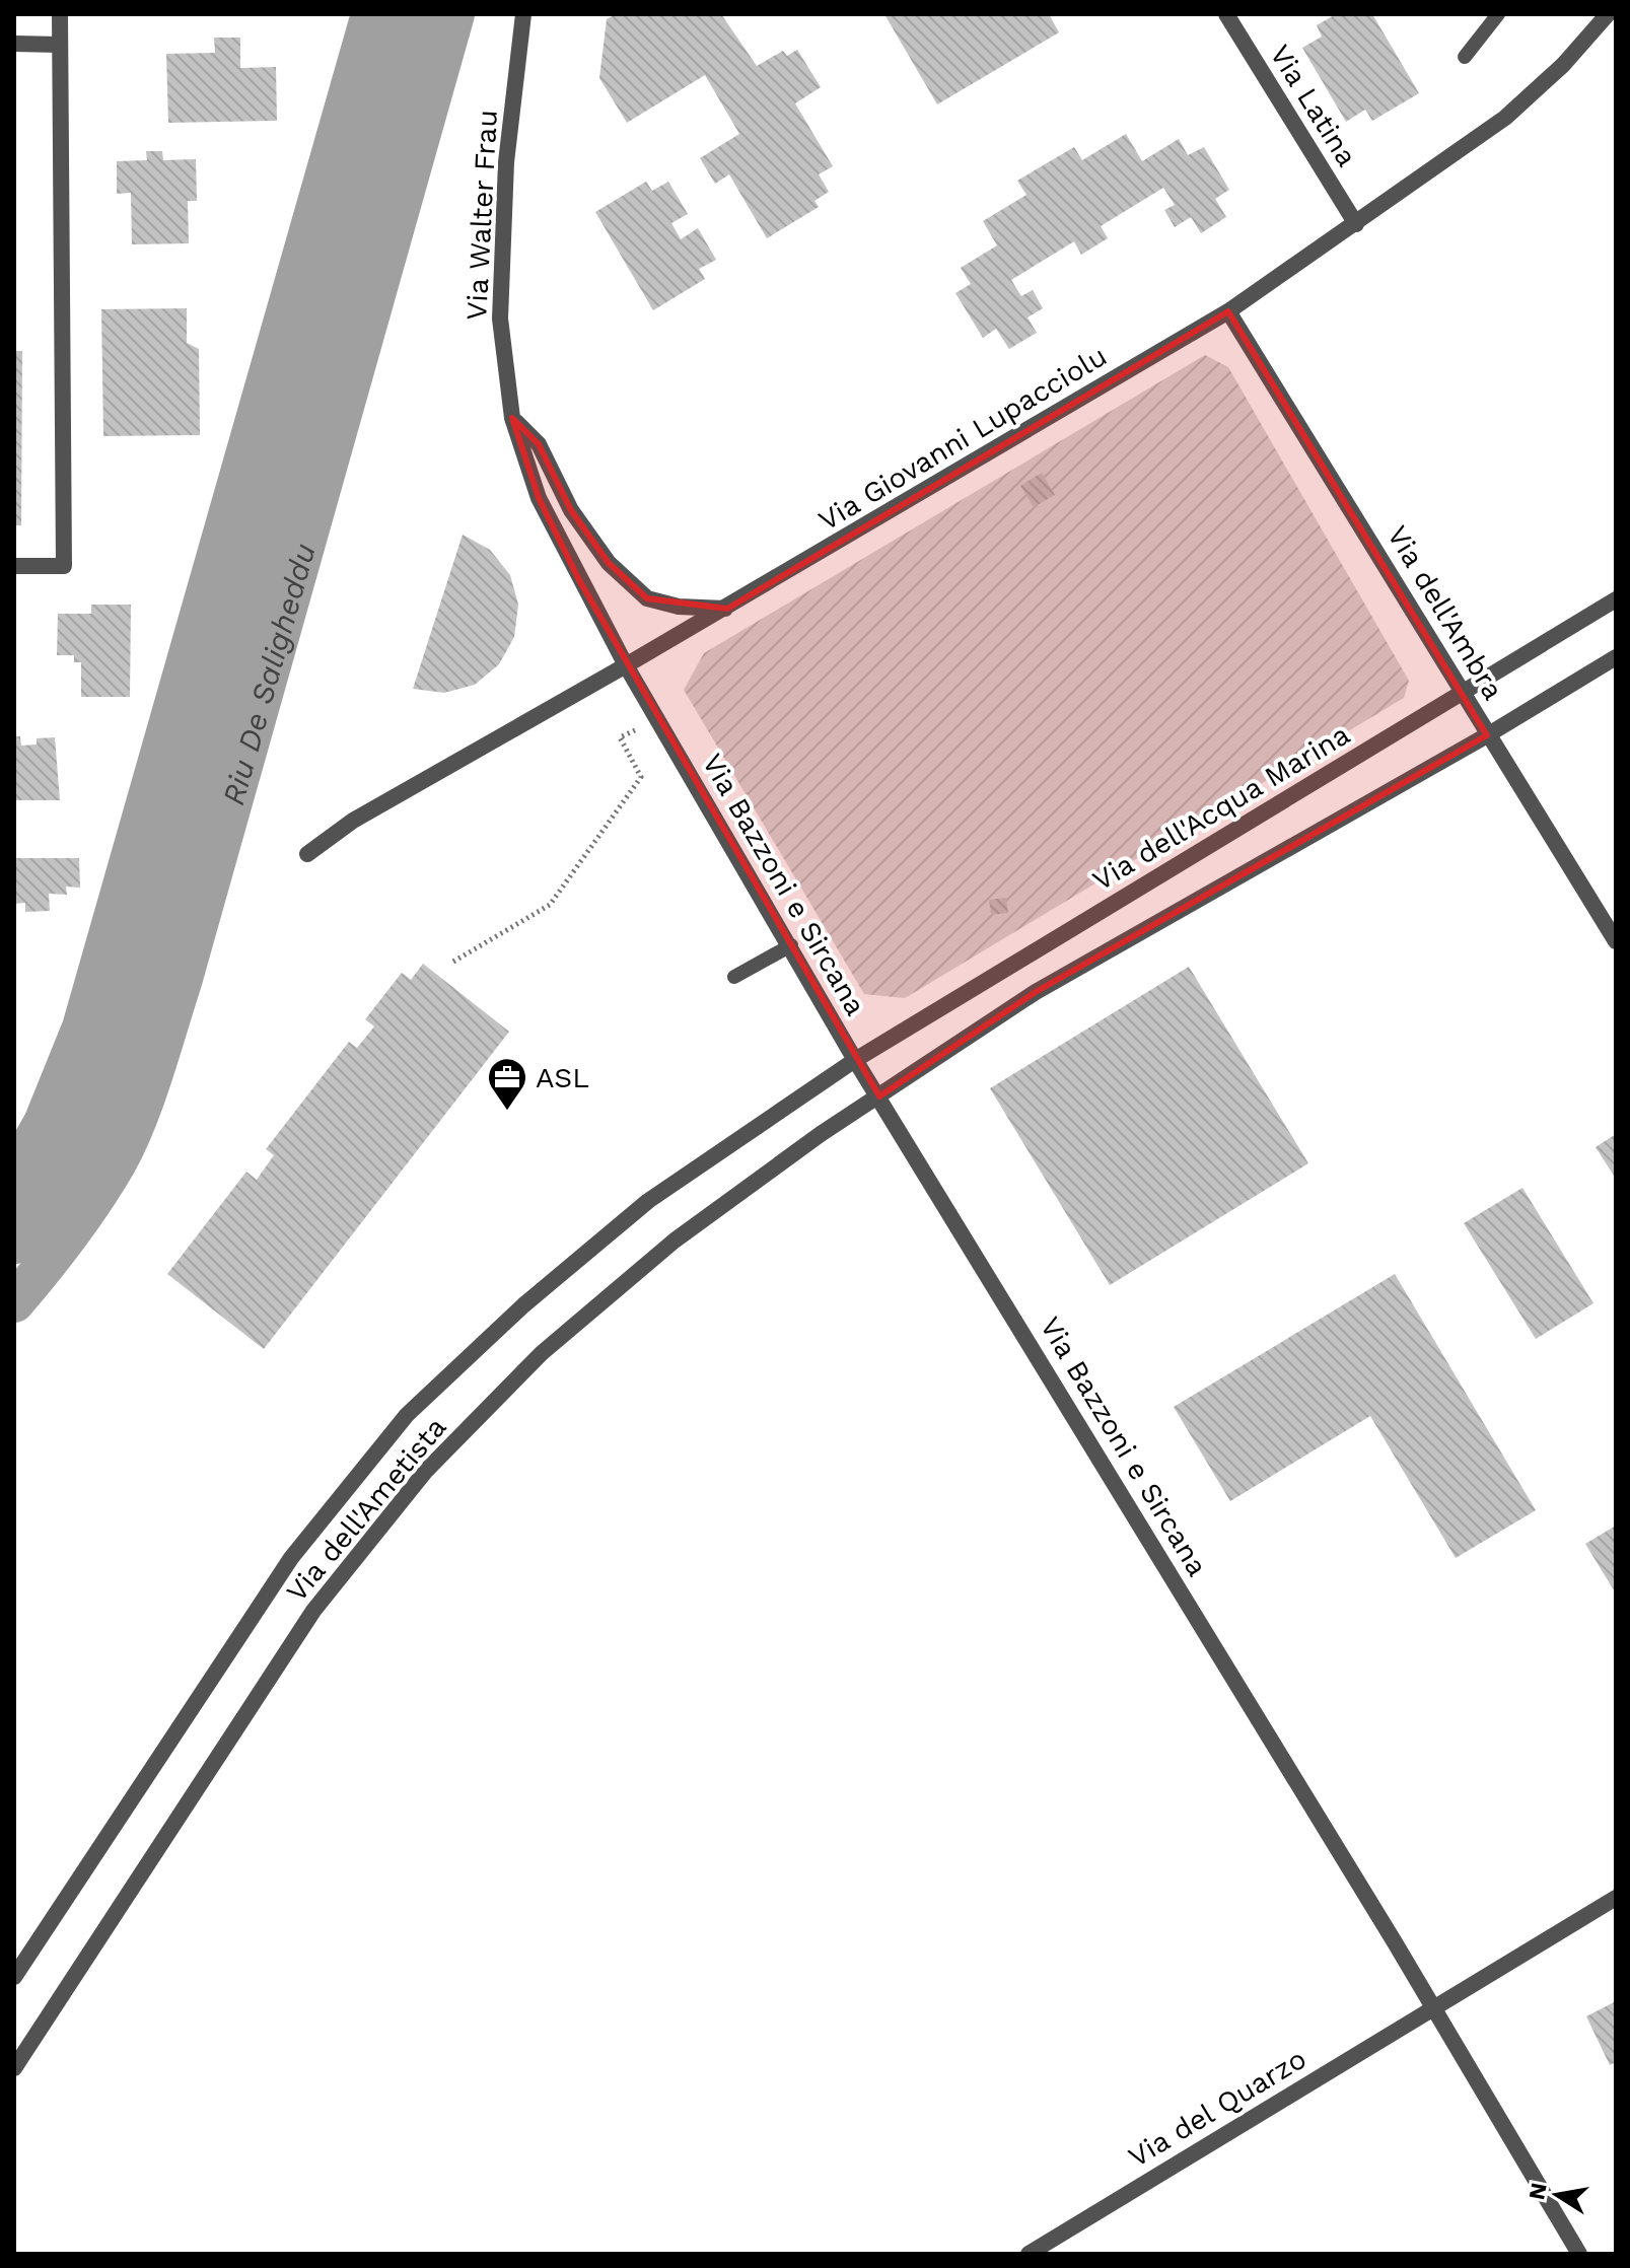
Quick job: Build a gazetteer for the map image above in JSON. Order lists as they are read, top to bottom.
{
  "streets": {
    "street": [
      "Via Latina",
      "Via Walter Frau",
      "Via Giovanni Lupacciolu",
      "Via dell'Ambra",
      "Via dell'Acqua Marina",
      "Via Bazzoni e Sircana",
      "Via dell'Ametista",
      "Via del Quarzo"
    ]
  },
  "crossings": [
    ["Via Latina", "Via Giovanni Lupacciolu"],
    ["Via Walter Frau", "Via Giovanni Lupacciolu"],
    ["Via Walter Frau", "Via Bazzoni e Sircana"],
    ["Via Giovanni Lupacciolu", "Via dell'Ambra"],
    ["Via Giovanni Lupacciolu", "Via Bazzoni e Sircana"],
    ["Via dell'Ambra", "Via dell'Acqua Marina"],
    ["Via dell'Acqua Marina", "Via Bazzoni e Sircana"],
    ["Via dell'Acqua Marina", "Via dell'Ametista"],
    ["Via Bazzoni e Sircana", "Via dell'Ametista"],
    ["Via Bazzoni e Sircana", "Via del Quarzo"]
  ],
  "water": ["Riu De Saligheddu"],
  "places": {
    "office": ["ASL"]
  },
  "north": "left"
}
